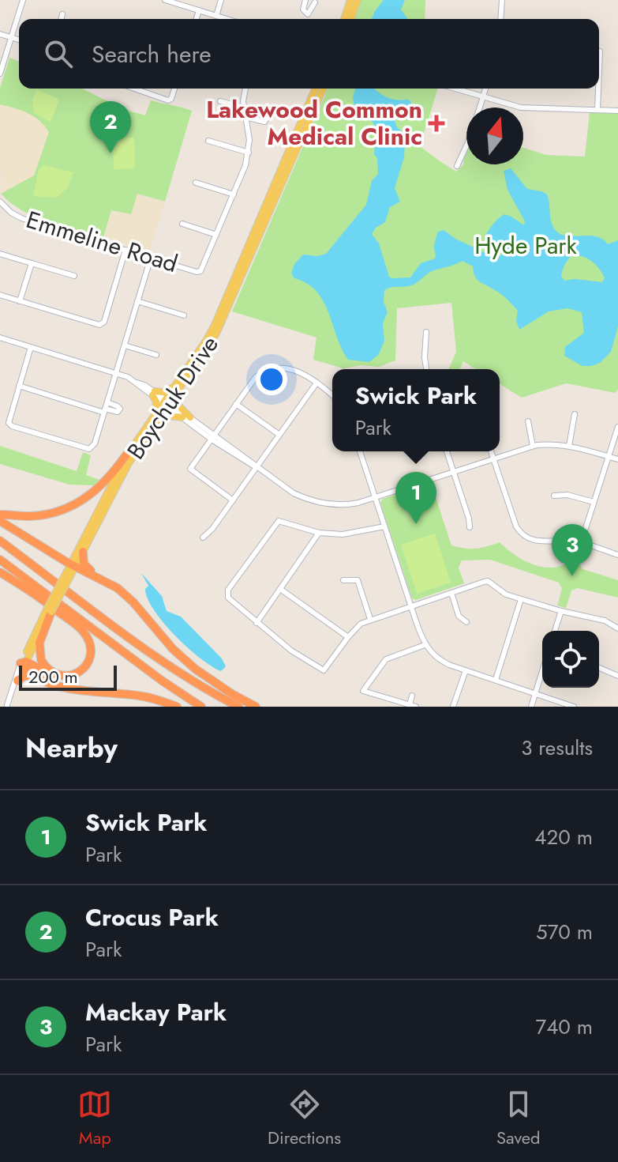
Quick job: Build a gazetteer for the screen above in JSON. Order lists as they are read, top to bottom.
{
  "streets": {
    "main road": ["Boychuk Drive"],
    "street": ["Emmeline Road"]
  },
  "parks": ["Hyde Park"],
  "places": {
    "health": ["Lakewood Common Medical Clinic"]
  },
  "scale_bar": "200 m",
  "north": "top",
  "page": {
    "search": "Search here",
    "pins": ["2", "1", "3"],
    "popup": ["Swick Park", "Park"],
    "scale": "200 m",
    "heading": ["Nearby", "3 results"],
    "list": [
      {
        "mark": "1",
        "name": "Swick Park",
        "note": "Park",
        "value": "420 m"
      },
      {
        "mark": "2",
        "name": "Crocus Park",
        "note": "Park",
        "value": "570 m"
      },
      {
        "mark": "3",
        "name": "Mackay Park",
        "note": "Park",
        "value": "740 m"
      }
    ],
    "nav": ["Map", "Directions", "Saved"]
  }
}
